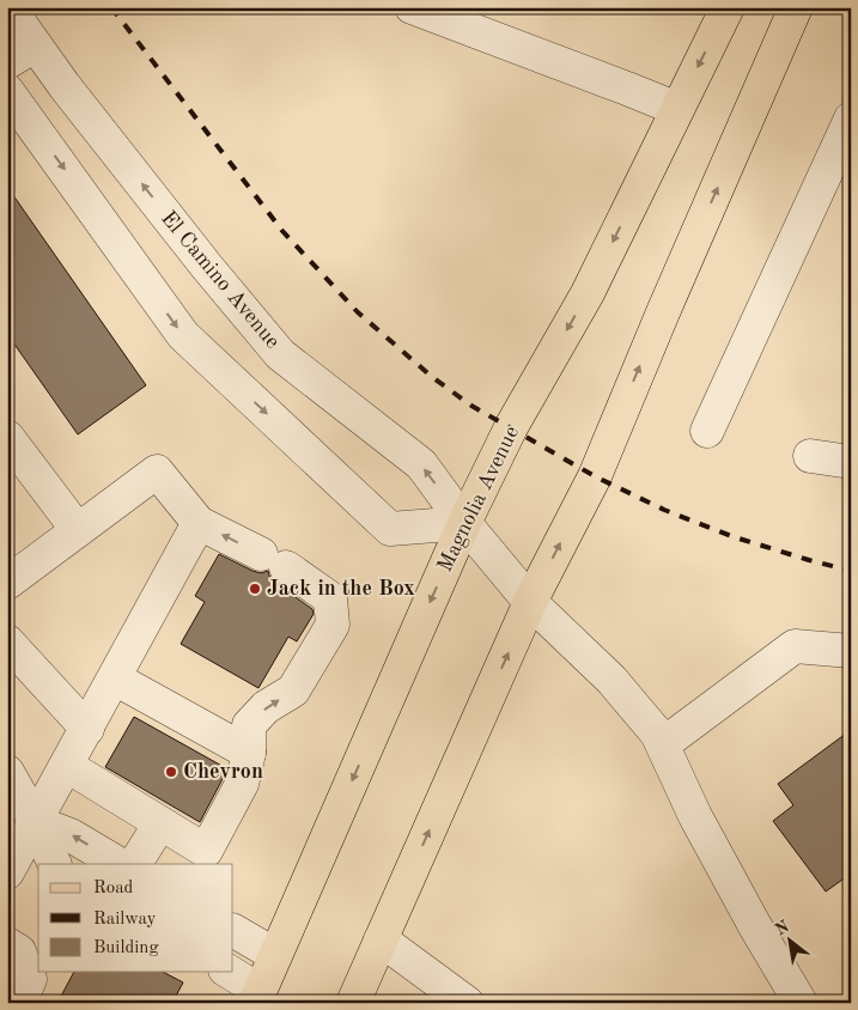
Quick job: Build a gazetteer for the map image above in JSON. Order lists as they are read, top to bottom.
{
  "streets": {
    "main road": ["Magnolia Avenue"],
    "street": ["El Camino Avenue"]
  },
  "crossings": [
    ["El Camino Avenue", "Magnolia Avenue"]
  ],
  "places": ["Jack in the Box", "Chevron"],
  "legend": ["Road", "Railway", "Building"],
  "north": "top left"
}
